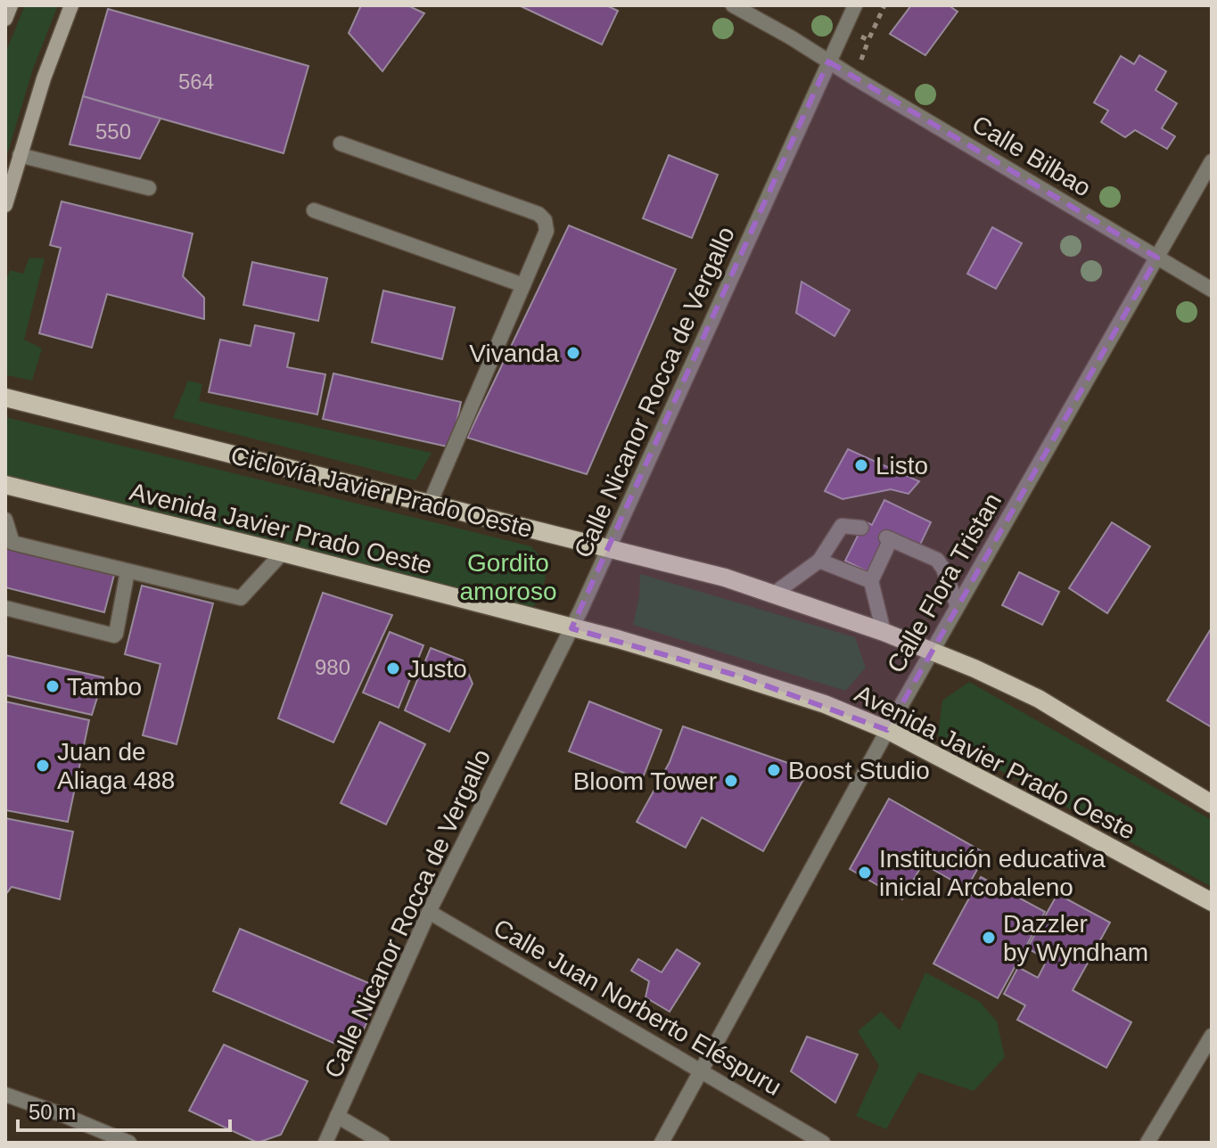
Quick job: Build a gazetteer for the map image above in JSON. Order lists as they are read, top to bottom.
{
  "streets": {
    "main road": ["Avenida Javier Prado Oeste"],
    "street": [
      "Calle Bilbao",
      "Calle Nicanor Rocca de Vergallo",
      "Calle Flora Tristan",
      "Calle Juan Norberto Eléspuru"
    ]
  },
  "crossings": [
    ["Calle Bilbao", "Calle Nicanor Rocca de Vergallo"],
    ["Calle Bilbao", "Calle Flora Tristan"],
    ["Calle Nicanor Rocca de Vergallo", "Avenida Javier Prado Oeste"],
    ["Calle Nicanor Rocca de Vergallo", "Calle Juan Norberto Eléspuru"],
    ["Avenida Javier Prado Oeste", "Calle Flora Tristan"],
    ["Calle Flora Tristan", "Calle Juan Norberto Eléspuru"]
  ],
  "parks": ["Gordito amoroso"],
  "places": [
    "Vivanda",
    "Listo",
    "Justo",
    "Tambo",
    "Juan de Aliaga 488",
    "Boost Studio",
    "Bloom Tower",
    "Institución educativa inicial Arcobaleno",
    "Dazzler by Wyndham"
  ],
  "house_numbers": ["564", "550", "980"],
  "scale_bar": "50 m"
}
